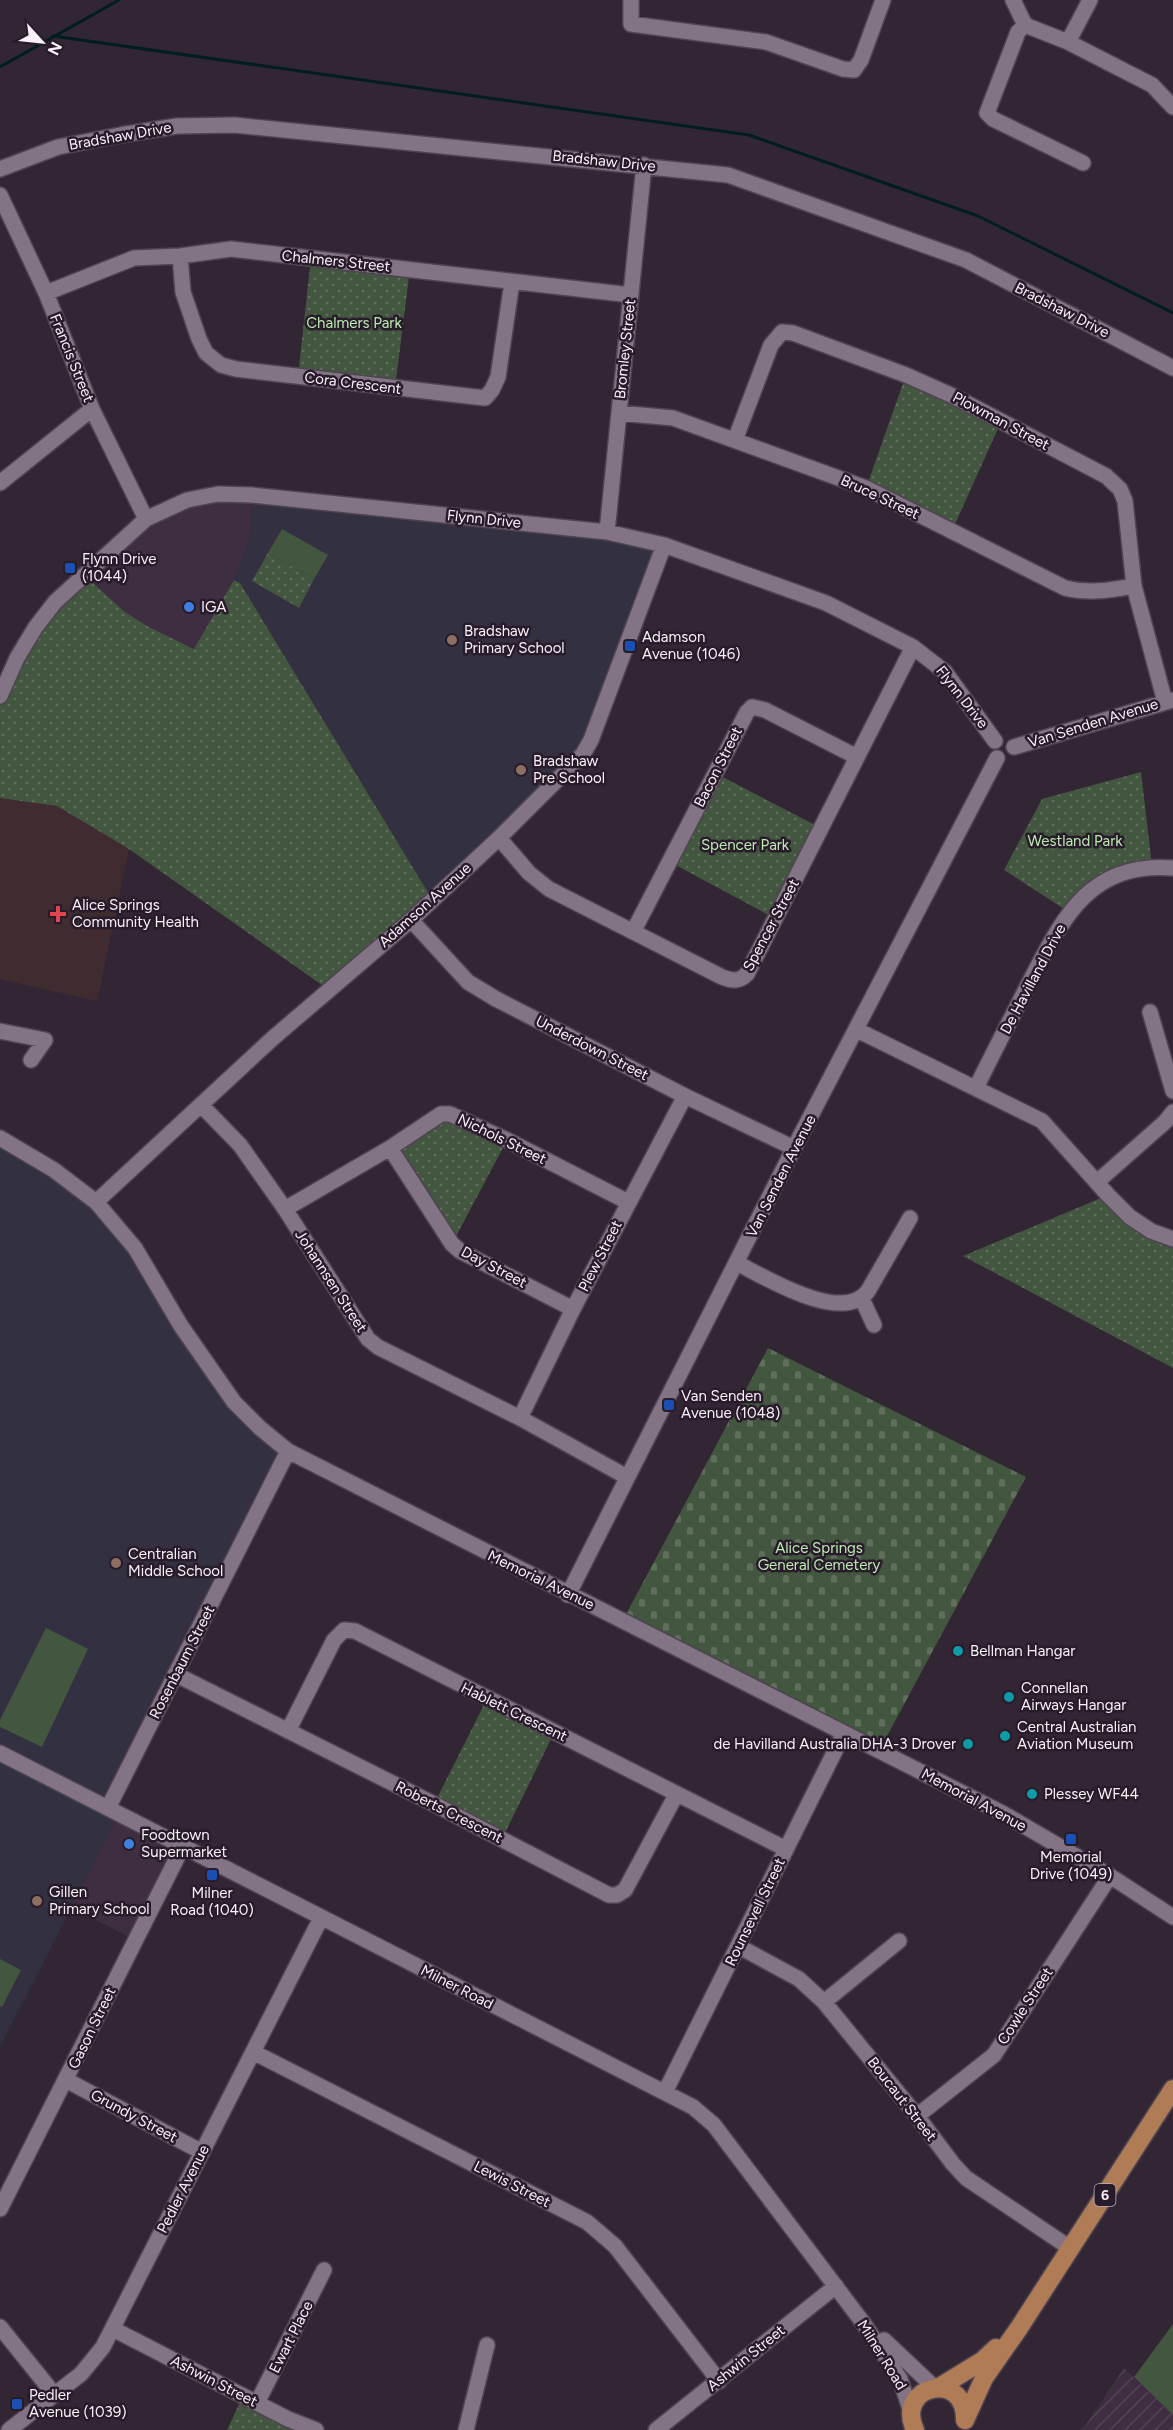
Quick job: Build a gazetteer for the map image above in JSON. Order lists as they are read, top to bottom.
{
  "streets": {
    "main road": ["6"],
    "street": [
      "Bradshaw Drive",
      "Chalmers Street",
      "Bromley Street",
      "Francis Street",
      "Cora Crescent",
      "Plowman Street",
      "Bruce Street",
      "Flynn Drive",
      "Van Senden Avenue",
      "Bacon Street",
      "Adamson Avenue",
      "Spencer Street",
      "De Havilland Drive",
      "Underdown Street",
      "Nichols Street",
      "Plew Street",
      "Day Street",
      "Johannsen Street",
      "Memorial Avenue",
      "Rosenbaum Street",
      "Hablett Crescent",
      "Roberts Crescent",
      "Rounsevell Street",
      "Milner Road",
      "Cowle Street",
      "Gason Street",
      "Boucaut Street",
      "Grundy Street",
      "Lewis Street",
      "Pedler Avenue",
      "Ewart Place",
      "Ashwin Street"
    ]
  },
  "crossings": [
    ["Bradshaw Drive", "Bromley Street"],
    ["Chalmers Street", "Bromley Street"],
    ["Chalmers Street", "Francis Street"],
    ["Chalmers Street", "Cora Crescent"],
    ["Bromley Street", "Bruce Street"],
    ["Bromley Street", "Flynn Drive"],
    ["Francis Street", "Flynn Drive"],
    ["Plowman Street", "Bruce Street"],
    ["Plowman Street", "Van Senden Avenue"],
    ["Flynn Drive", "Van Senden Avenue"],
    ["Flynn Drive", "Adamson Avenue"],
    ["Flynn Drive", "Spencer Street"],
    ["Van Senden Avenue", "Underdown Street"],
    ["Van Senden Avenue", "Johannsen Street"],
    ["Van Senden Avenue", "Memorial Avenue"],
    ["Bacon Street", "Spencer Street"],
    ["Adamson Avenue", "Spencer Street"],
    ["Adamson Avenue", "Underdown Street"],
    ["Adamson Avenue", "Johannsen Street"],
    ["Adamson Avenue", "Memorial Avenue"],
    ["Underdown Street", "Plew Street"],
    ["Nichols Street", "Plew Street"],
    ["Nichols Street", "Day Street"],
    ["Nichols Street", "Johannsen Street"],
    ["Plew Street", "Day Street"],
    ["Plew Street", "Johannsen Street"],
    ["Memorial Avenue", "Rosenbaum Street"],
    ["Memorial Avenue", "Rounsevell Street"],
    ["Memorial Avenue", "Cowle Street"],
    ["Rosenbaum Street", "Roberts Crescent"],
    ["Rosenbaum Street", "Milner Road"],
    ["Hablett Crescent", "Roberts Crescent"],
    ["Hablett Crescent", "Rounsevell Street"],
    ["Rounsevell Street", "Milner Road"],
    ["Rounsevell Street", "Boucaut Street"],
    ["Milner Road", "Gason Street"],
    ["Milner Road", "Pedler Avenue"],
    ["Milner Road", "6"],
    ["Milner Road", "Ashwin Street"],
    ["Cowle Street", "Boucaut Street"],
    ["Gason Street", "Grundy Street"],
    ["Boucaut Street", "6"],
    ["Grundy Street", "Pedler Avenue"],
    ["Lewis Street", "Pedler Avenue"],
    ["Lewis Street", "Ashwin Street"],
    ["Pedler Avenue", "Ashwin Street"],
    ["Ewart Place", "Ashwin Street"]
  ],
  "parks": [
    "Chalmers Park",
    "Westland Park",
    "Spencer Park",
    "Alice Springs General Cemetery"
  ],
  "places": {
    "transit": [
      "Flynn Drive (1044)",
      "Adamson Avenue (1046)",
      "Van Senden Avenue (1048)",
      "Memorial Drive (1049)",
      "Milner Road (1040)",
      "Pedler Avenue (1039)"
    ],
    "other": [
      "IGA",
      "Bradshaw Primary School",
      "Bradshaw Pre School",
      "Centralian Middle School",
      "Bellman Hangar",
      "Connellan Airways Hangar",
      "Central Australian Aviation Museum",
      "de Havilland Australia DHA-3 Drover",
      "Plessey WF44",
      "Foodtown Supermarket",
      "Gillen Primary School"
    ],
    "health": ["Alice Springs Community Health"]
  },
  "north": "bottom right"
}
